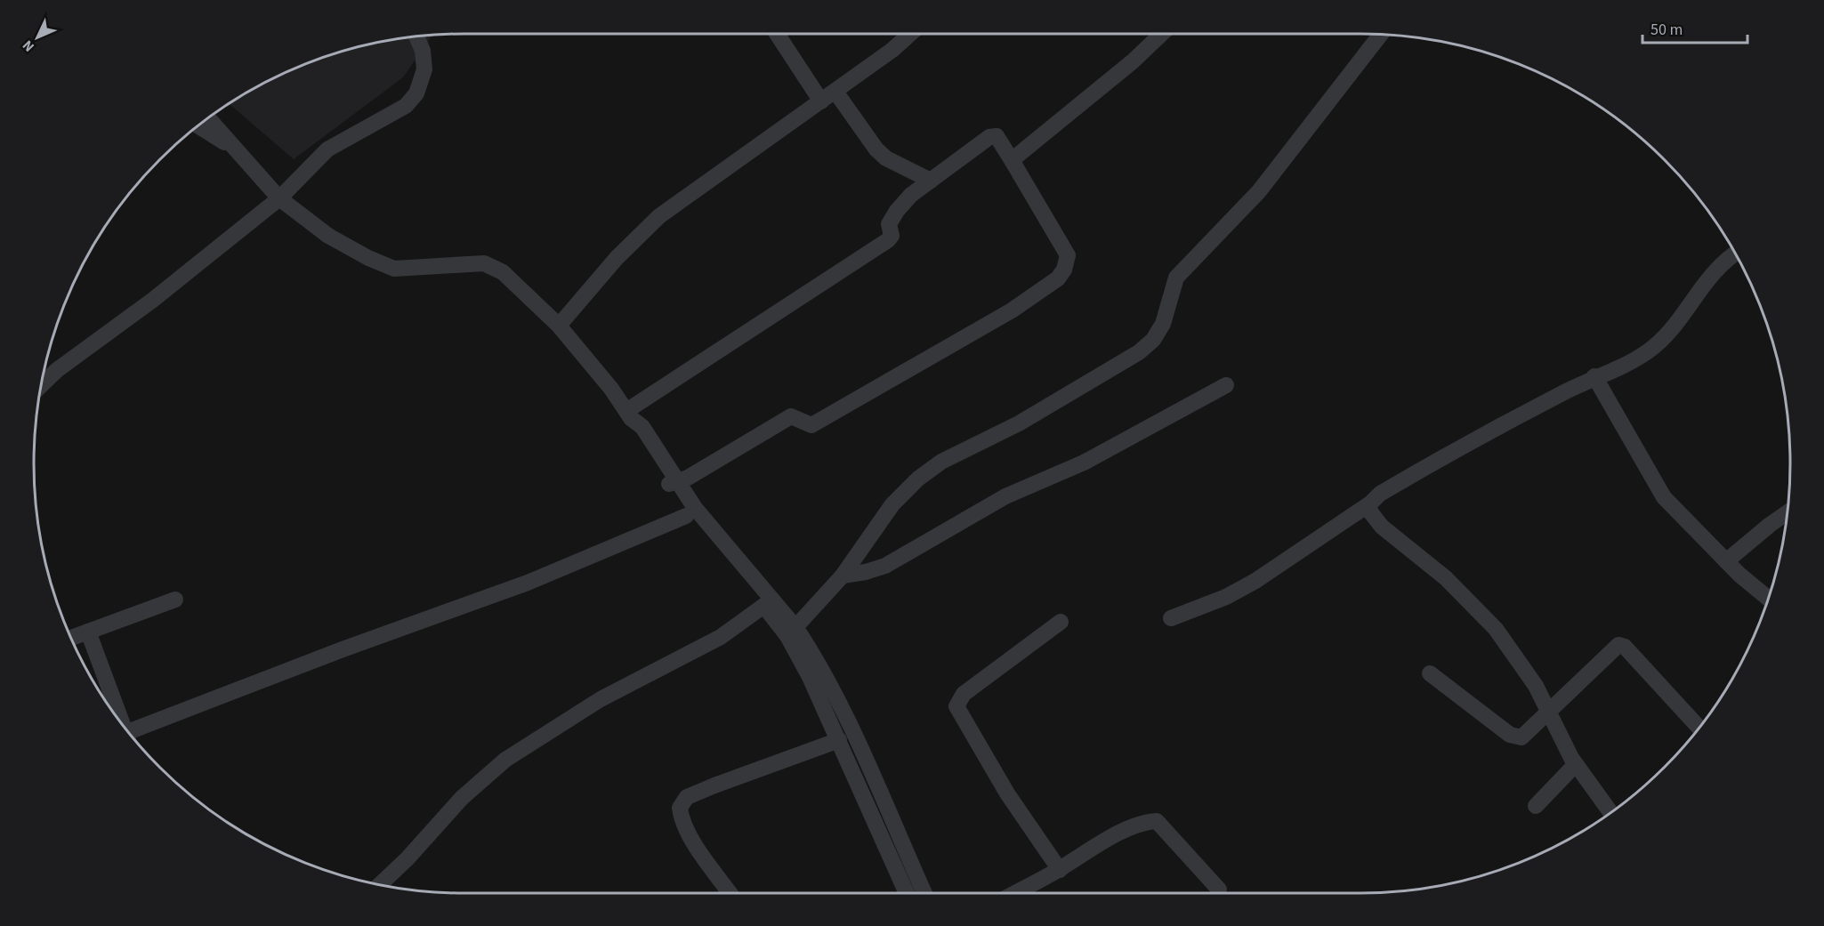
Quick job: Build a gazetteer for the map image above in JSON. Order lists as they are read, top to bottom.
{
  "scale_bar": "50 m",
  "north": "bottom left"
}
